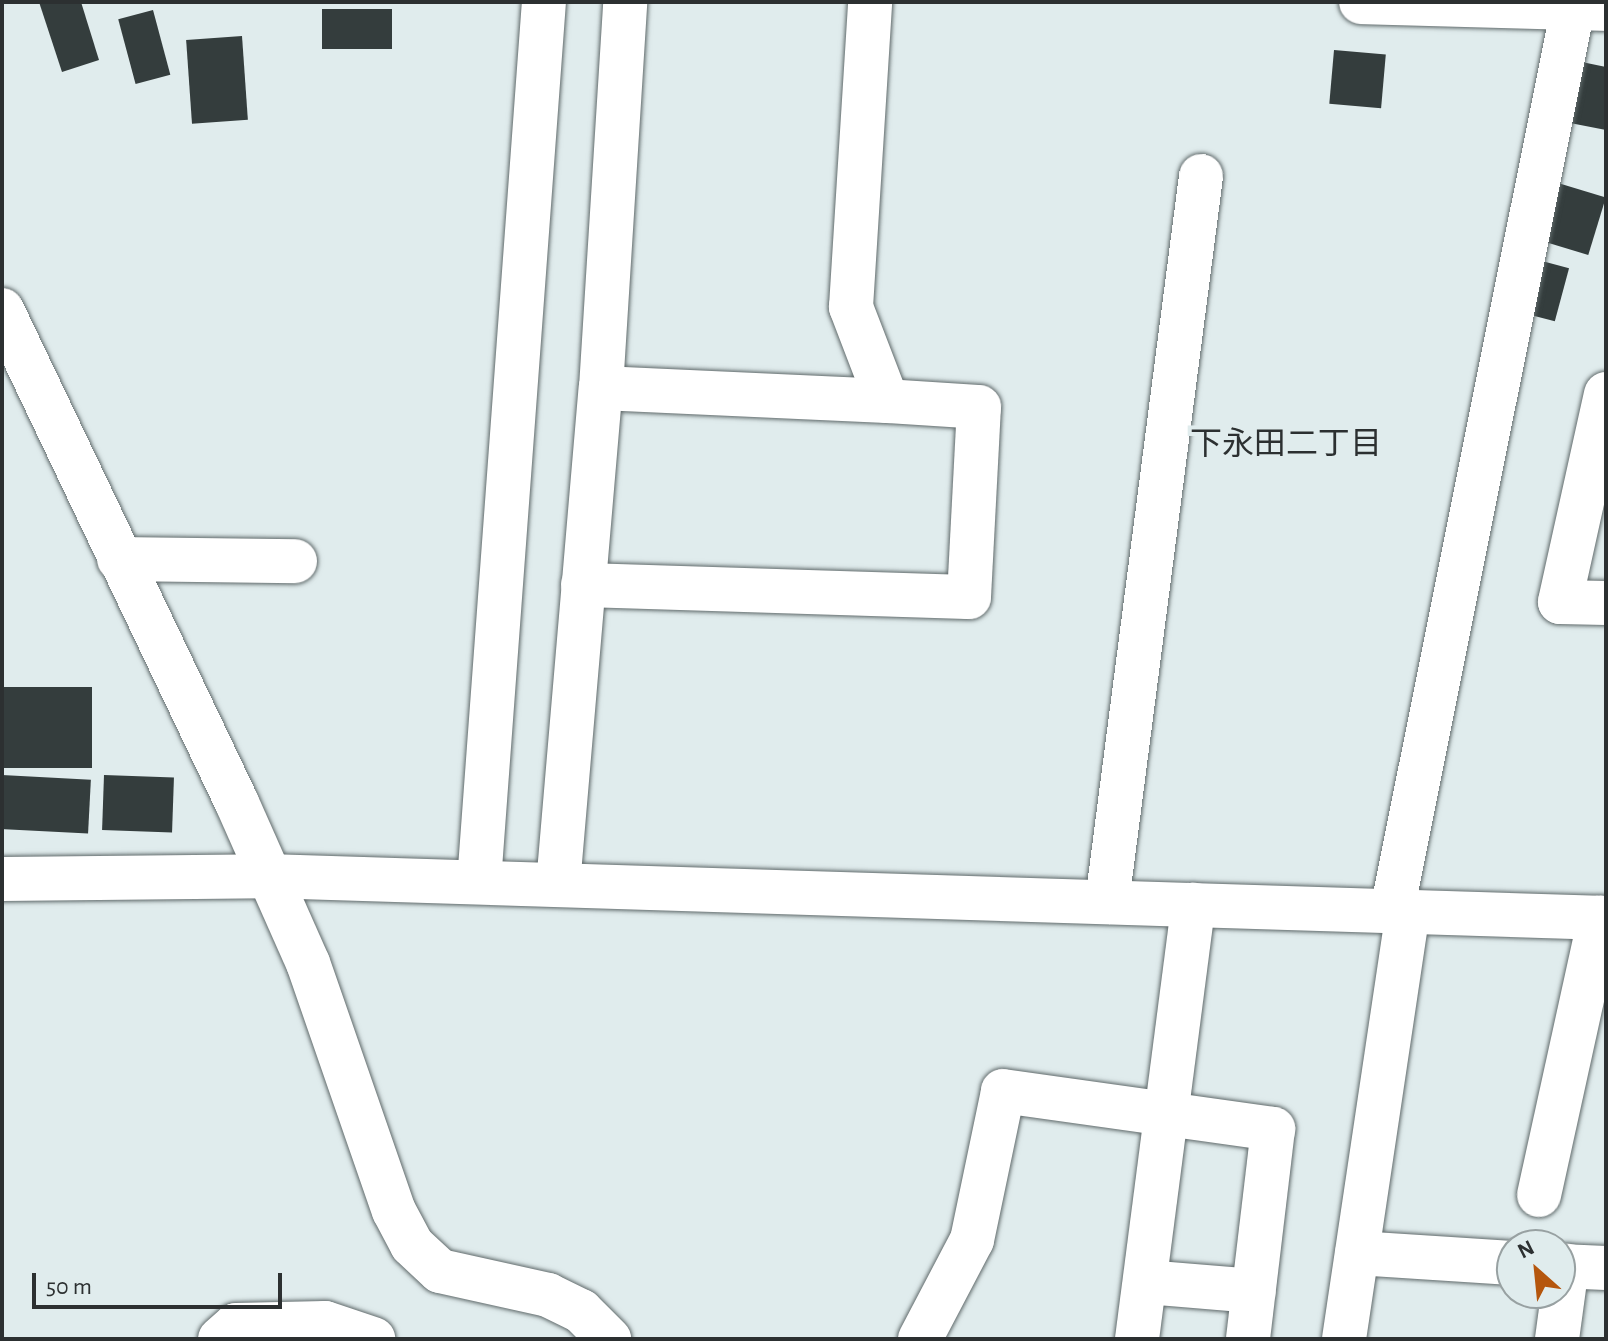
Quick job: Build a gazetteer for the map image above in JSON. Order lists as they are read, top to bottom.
{
  "districts": ["下永田二丁目"],
  "scale_bar": "50 m",
  "north": "top left"
}
